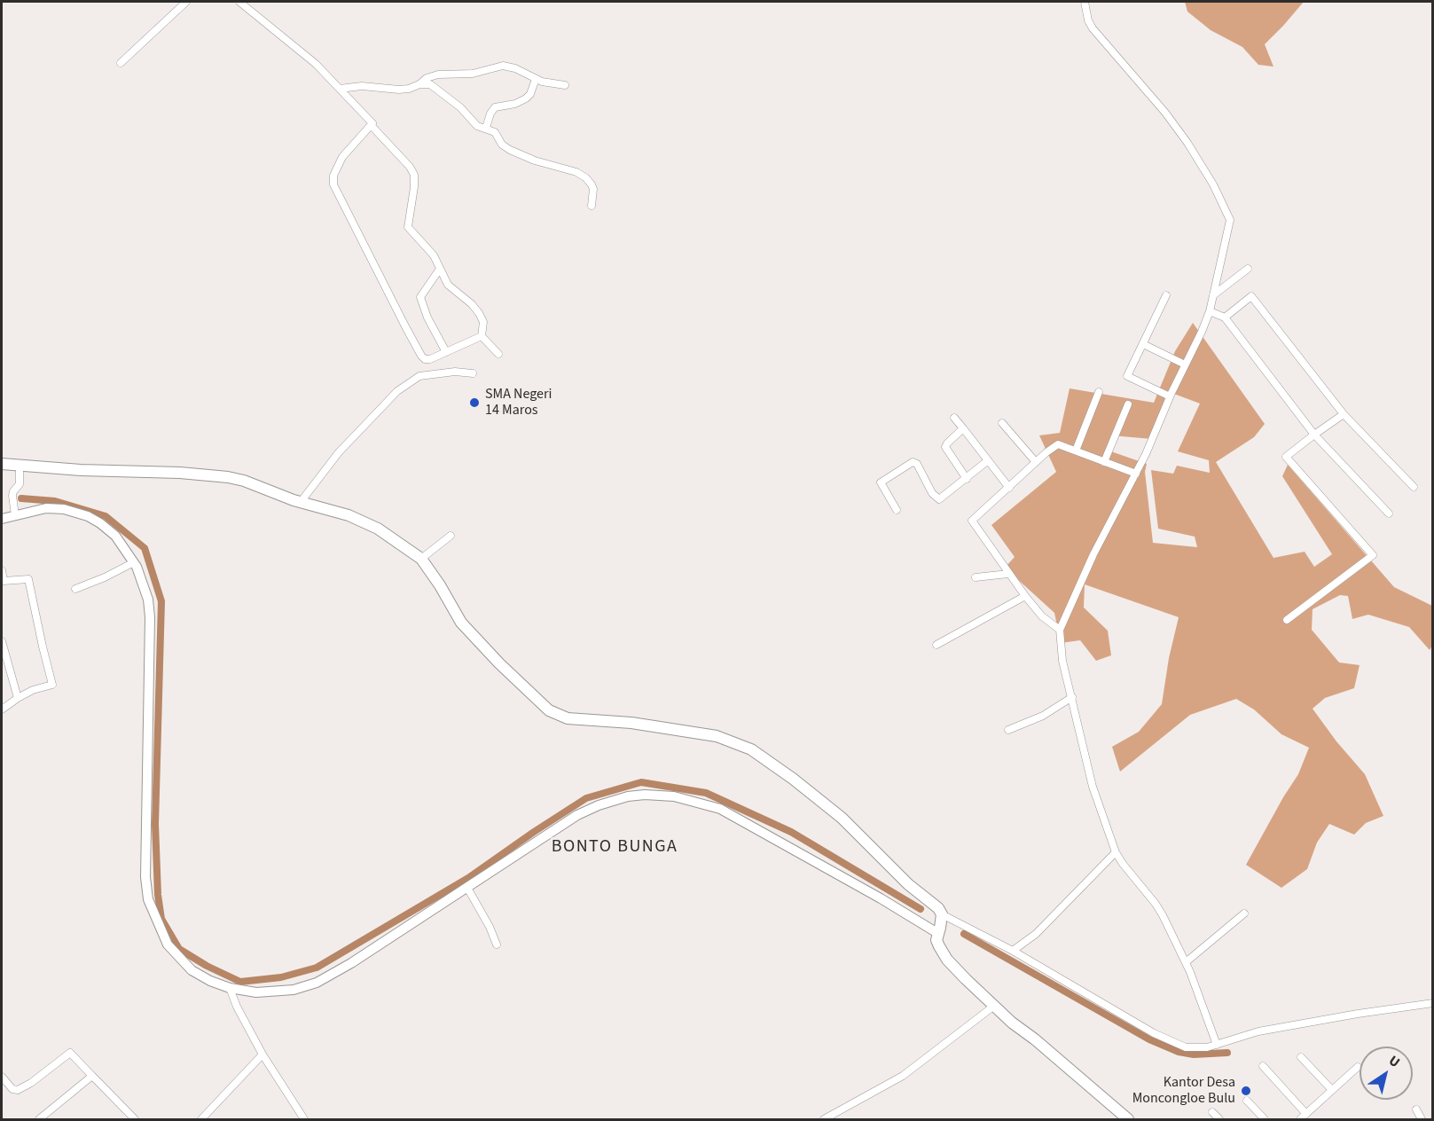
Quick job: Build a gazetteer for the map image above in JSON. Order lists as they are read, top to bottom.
{
  "districts": ["BONTO BUNGA"],
  "places": ["SMA Negeri 14 Maros", "Kantor Desa Moncongloe Bulu"],
  "north": "top right"
}
